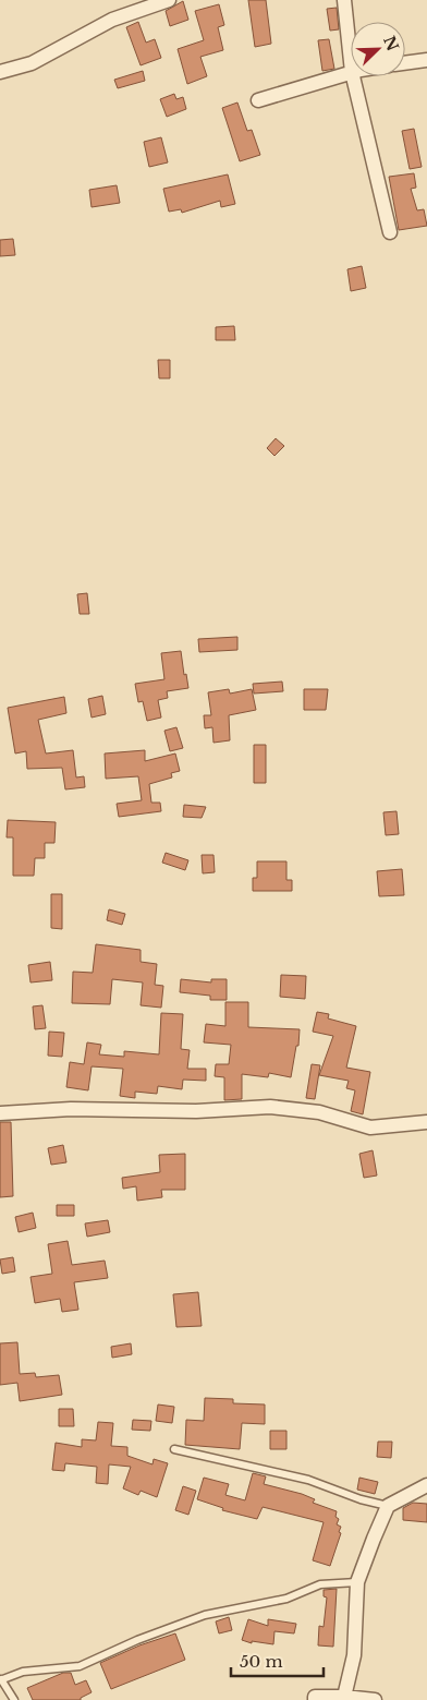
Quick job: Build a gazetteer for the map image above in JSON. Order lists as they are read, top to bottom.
{
  "scale_bar": "50 m",
  "north": "top right"
}
